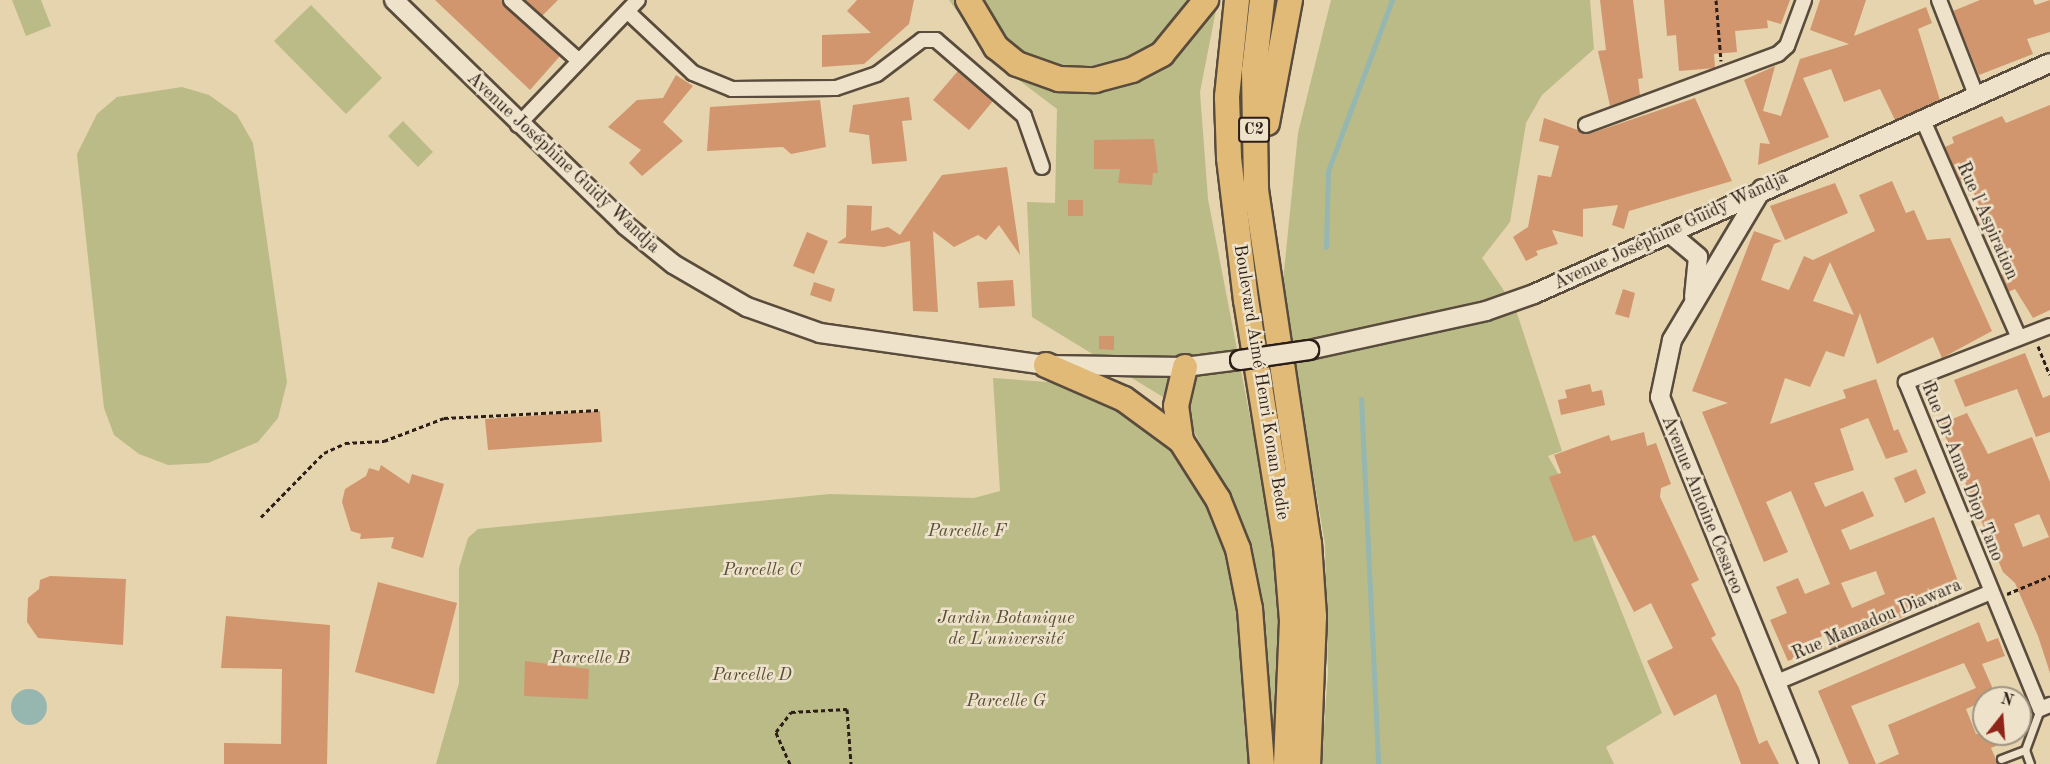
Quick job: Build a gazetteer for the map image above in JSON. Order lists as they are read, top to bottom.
{
  "streets": {
    "highway": ["C2", "Boulevard Aimé Henri Konan Bedie"],
    "street": [
      "Avenue Joséphine Guidy Wandja",
      "Rue l'Aspiration",
      "Rue Dr Anna Diop Tano",
      "Avenue Antoine Cesareo",
      "Rue Mamadou Diawara"
    ]
  },
  "crossings": [
    ["Avenue Joséphine Guidy Wandja", "Rue l'Aspiration"],
    ["Avenue Joséphine Guidy Wandja", "Avenue Antoine Cesareo"],
    ["Rue l'Aspiration", "Rue Dr Anna Diop Tano"],
    ["Rue Dr Anna Diop Tano", "Rue Mamadou Diawara"],
    ["Avenue Antoine Cesareo", "Rue Mamadou Diawara"]
  ],
  "parks": [
    "Parcelle F",
    "Parcelle C",
    "Jardin Botanique de L'université",
    "Parcelle B",
    "Parcelle D",
    "Parcelle G"
  ],
  "north": "top"
}
